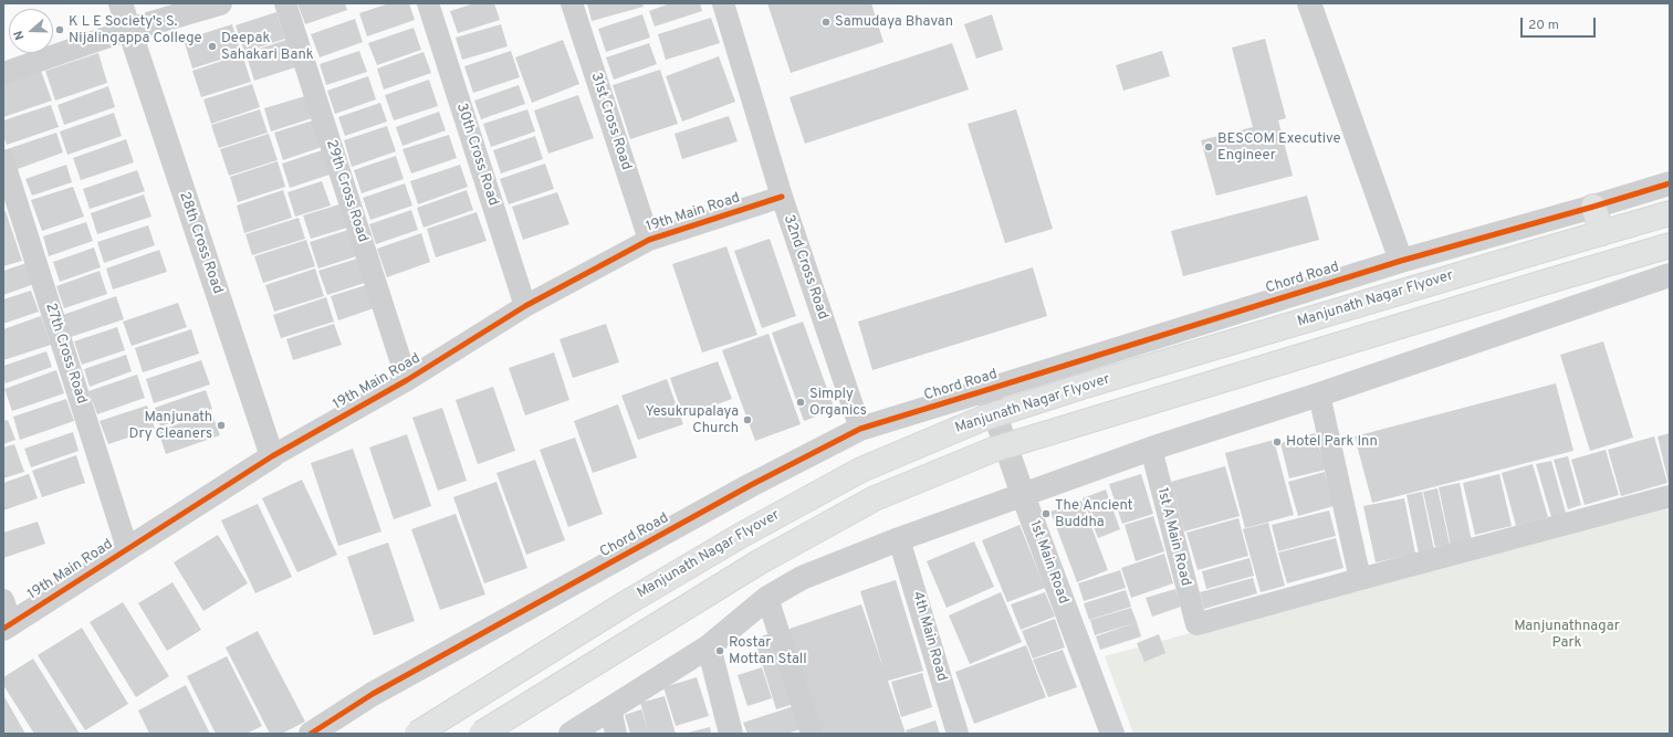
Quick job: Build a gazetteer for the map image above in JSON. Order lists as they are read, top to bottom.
{
  "streets": {
    "main road": ["Manjunath Nagar Flyover"],
    "street": [
      "31st Cross Road",
      "30th Cross Road",
      "29th Cross Road",
      "19th Main Road",
      "28th Cross Road",
      "32nd Cross Road",
      "Chord Road",
      "27th Cross Road",
      "1st A Main Road",
      "1st Main Road",
      "4th Main Road"
    ]
  },
  "crossings": [
    ["31st Cross Road", "19th Main Road"],
    ["30th Cross Road", "19th Main Road"],
    ["29th Cross Road", "19th Main Road"],
    ["19th Main Road", "28th Cross Road"],
    ["19th Main Road", "32nd Cross Road"],
    ["19th Main Road", "27th Cross Road"],
    ["32nd Cross Road", "Chord Road"],
    ["Chord Road", "1st Main Road"]
  ],
  "parks": ["Manjunathnagar Park"],
  "places": [
    "Samudaya Bhavan",
    "K L E Society's S. Nijalingappa College",
    "Deepak Sahakari Bank",
    "BESCOM Executive Engineer",
    "Simply Organics",
    "Yesukrupalaya Church",
    "Manjunath Dry Cleaners",
    "Hotel Park Inn",
    "The Ancient Buddha",
    "Rostar Mottan Stall"
  ],
  "scale_bar": "20 m",
  "north": "left"
}
